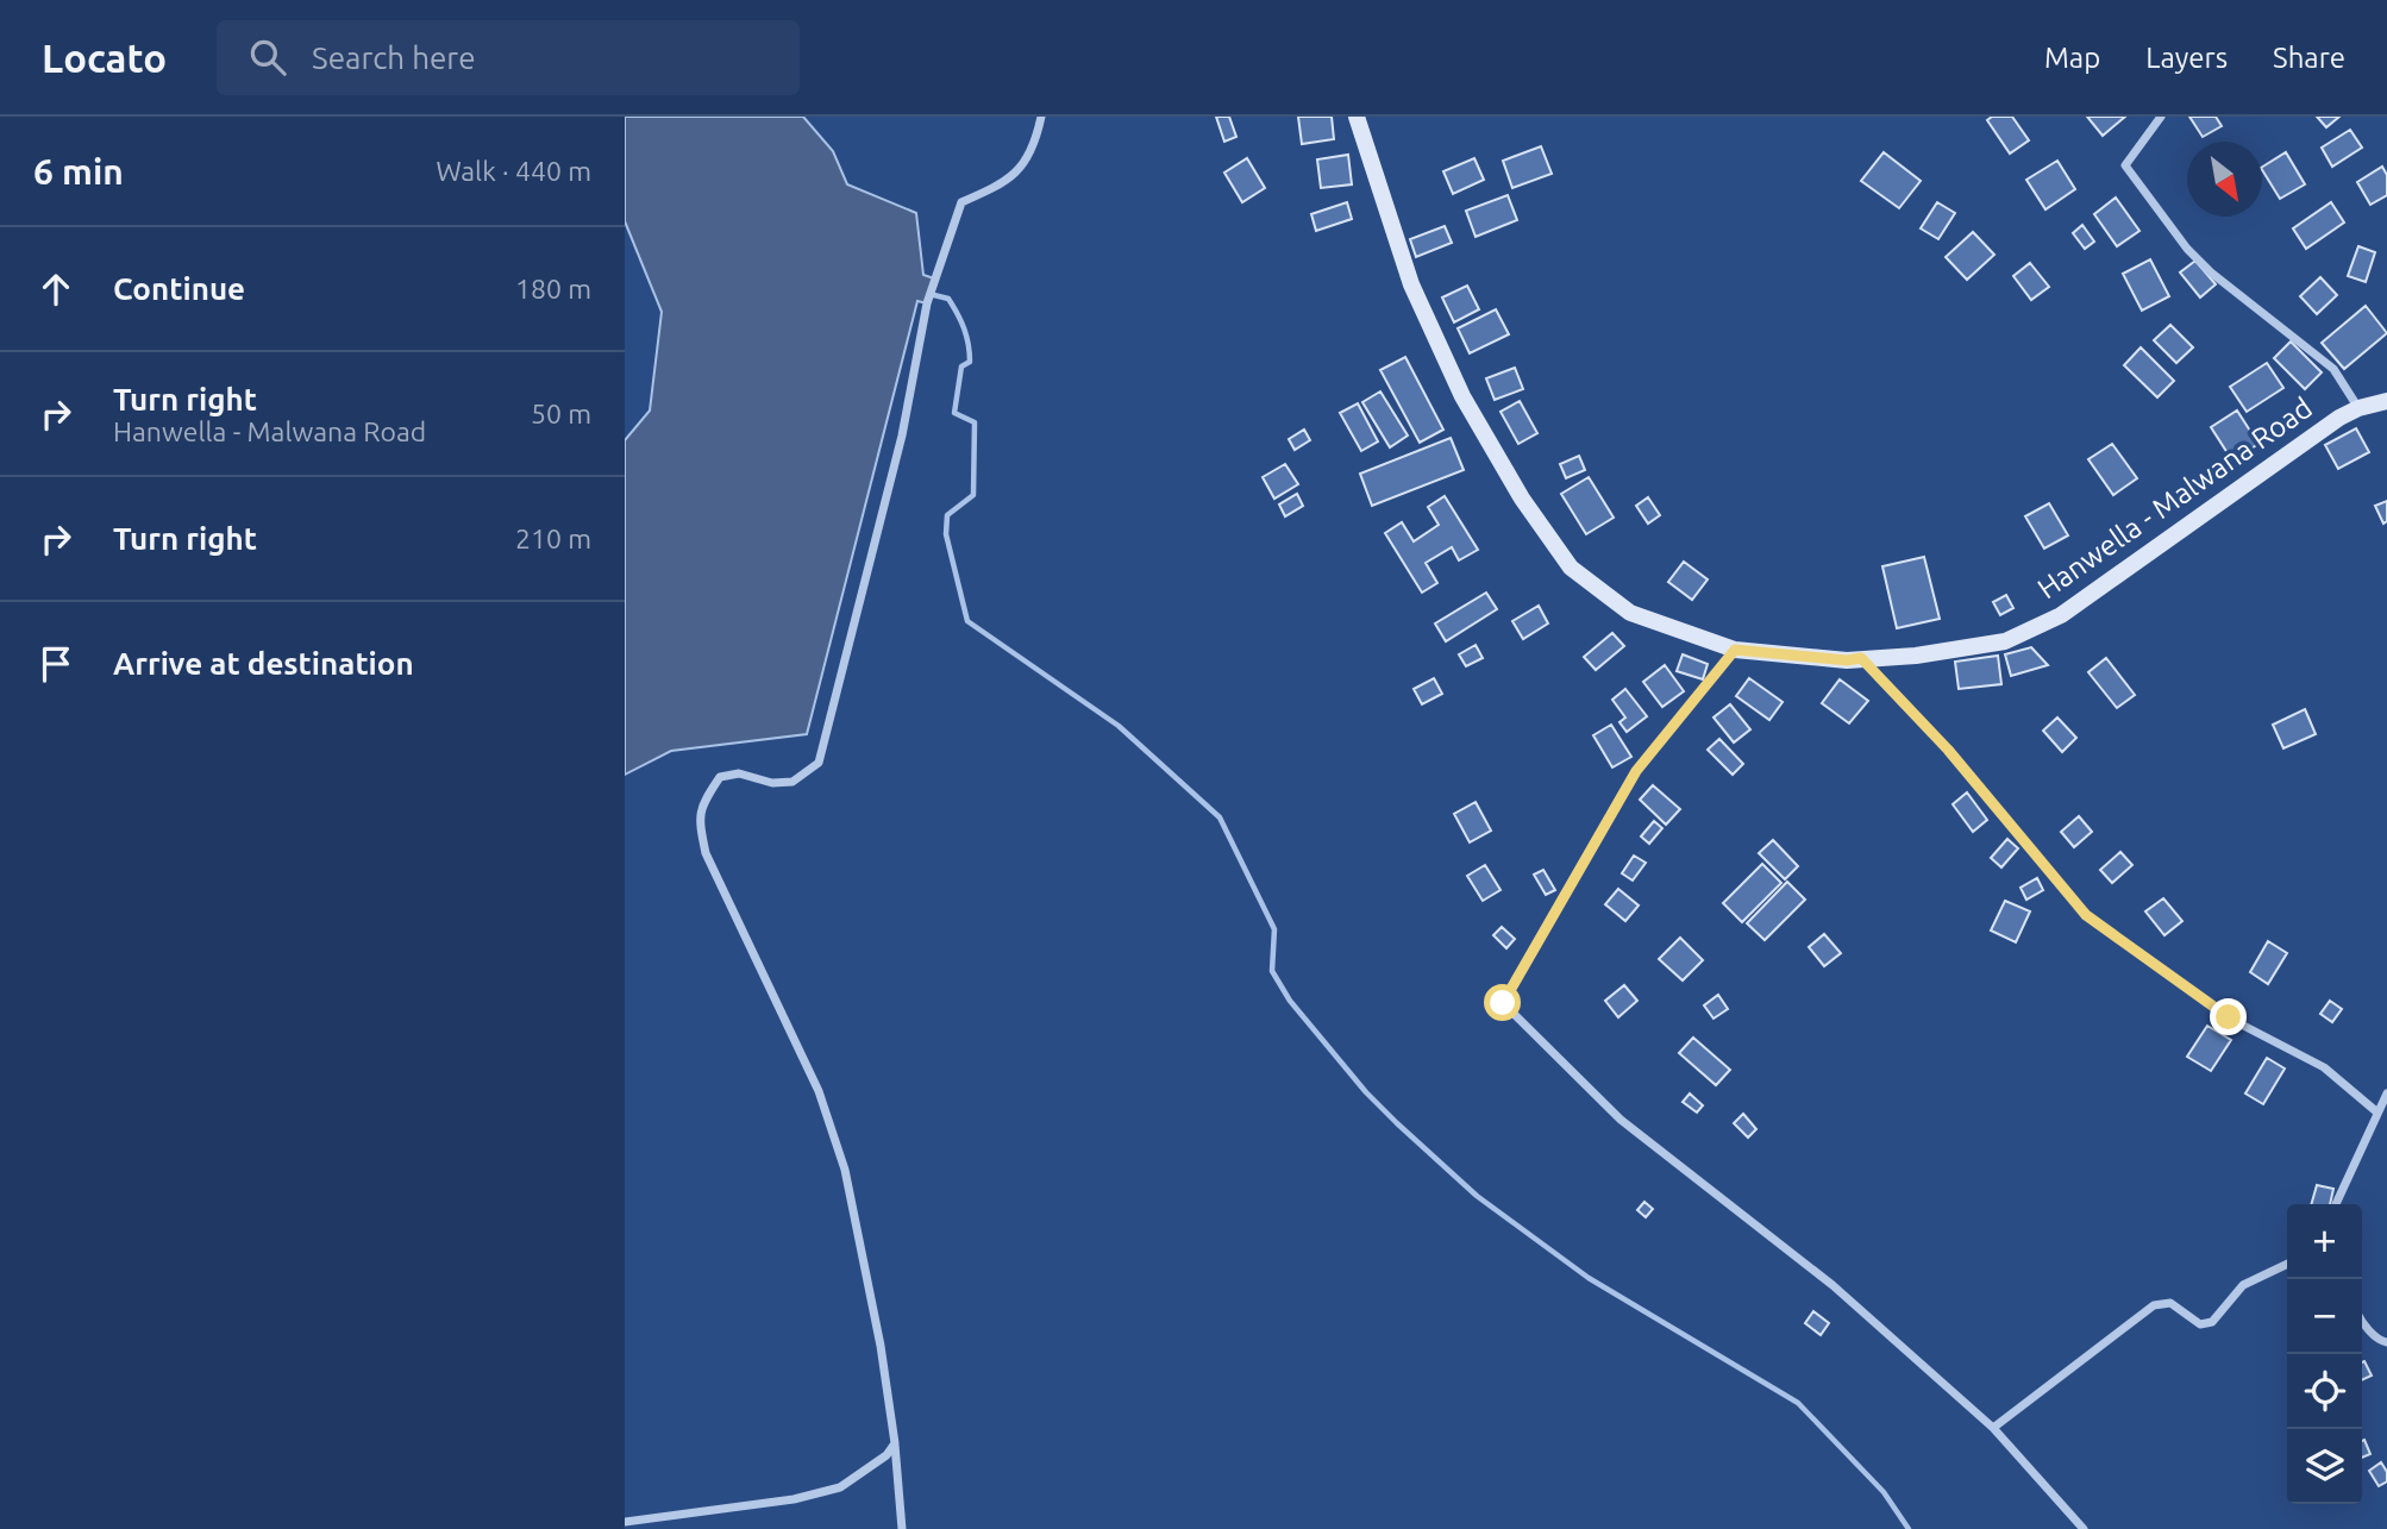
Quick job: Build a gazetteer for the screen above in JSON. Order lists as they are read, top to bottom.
{
  "streets": {
    "street": ["Hanwella - Malwana Road"]
  },
  "north": "bottom right",
  "page": {
    "header": "Locato",
    "search": "Search here",
    "nav": ["Map", "Layers", "Share"],
    "heading": ["6 min", "Walk · 440 m"],
    "list": [
      ["Continue", "180 m"],
      ["Turn right", "Hanwella - Malwana Road", "50 m"],
      ["Turn right", "210 m"],
      "Arrive at destination"
    ],
    "map_buttons": ["+", "−"]
  }
}
